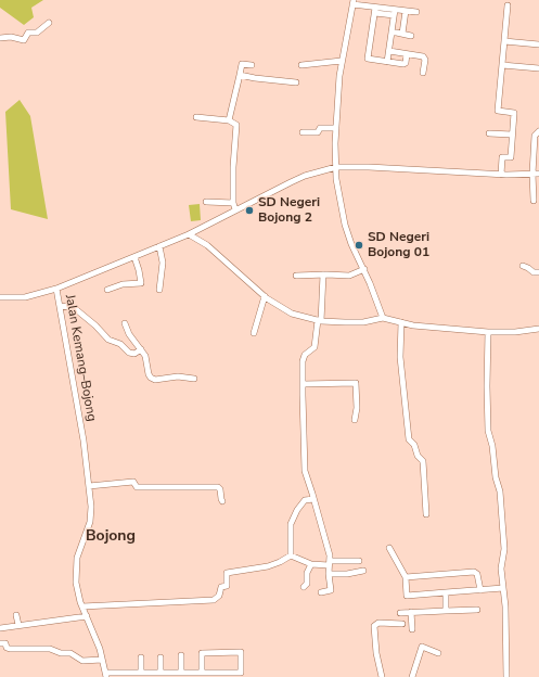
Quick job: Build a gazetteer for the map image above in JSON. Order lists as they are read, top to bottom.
{
  "streets": {
    "street": ["Jalan Kemang–Bojong"]
  },
  "districts": ["Bojong"],
  "places": ["SD Negeri Bojong 2", "SD Negeri Bojong 01"]
}
